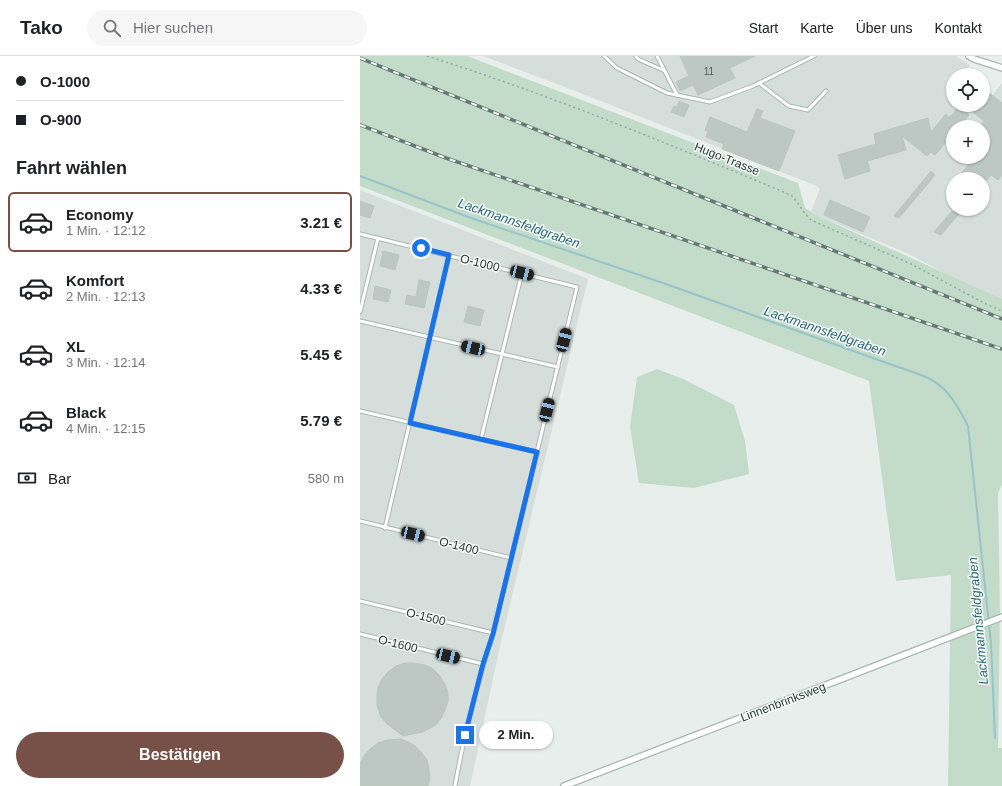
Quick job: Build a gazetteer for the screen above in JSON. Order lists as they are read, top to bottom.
{
  "streets": {
    "street": ["Linnenbrinksweg"],
    "lane": [
      "O-1000",
      "O-1400",
      "O-1500",
      "O-1600"
    ],
    "path": ["Hugo-Trasse"]
  },
  "water": ["Lackmannsfeldgraben"],
  "house_numbers": ["11"],
  "page": {
    "header": "Tako",
    "search": "Hier suchen",
    "nav": [
      "Start",
      "Karte",
      "Über uns",
      "Kontakt"
    ],
    "banner": ["O-1000", "O-900"],
    "map_buttons": ["+", "−"],
    "heading": "Fahrt wählen",
    "list": [
      {
        "name": "Economy",
        "note": "1 Min. · 12:12",
        "value": "3.21 €"
      },
      {
        "name": "Komfort",
        "note": "2 Min. · 12:13",
        "value": "4.33 €"
      },
      {
        "name": "XL",
        "note": "3 Min. · 12:14",
        "value": "5.45 €"
      },
      {
        "name": "Black",
        "note": "4 Min. · 12:15",
        "value": "5.79 €"
      }
    ],
    "pay": ["Bar", "580 m"],
    "bubble": "2 Min.",
    "buttons": "Bestätigen"
  }
}
